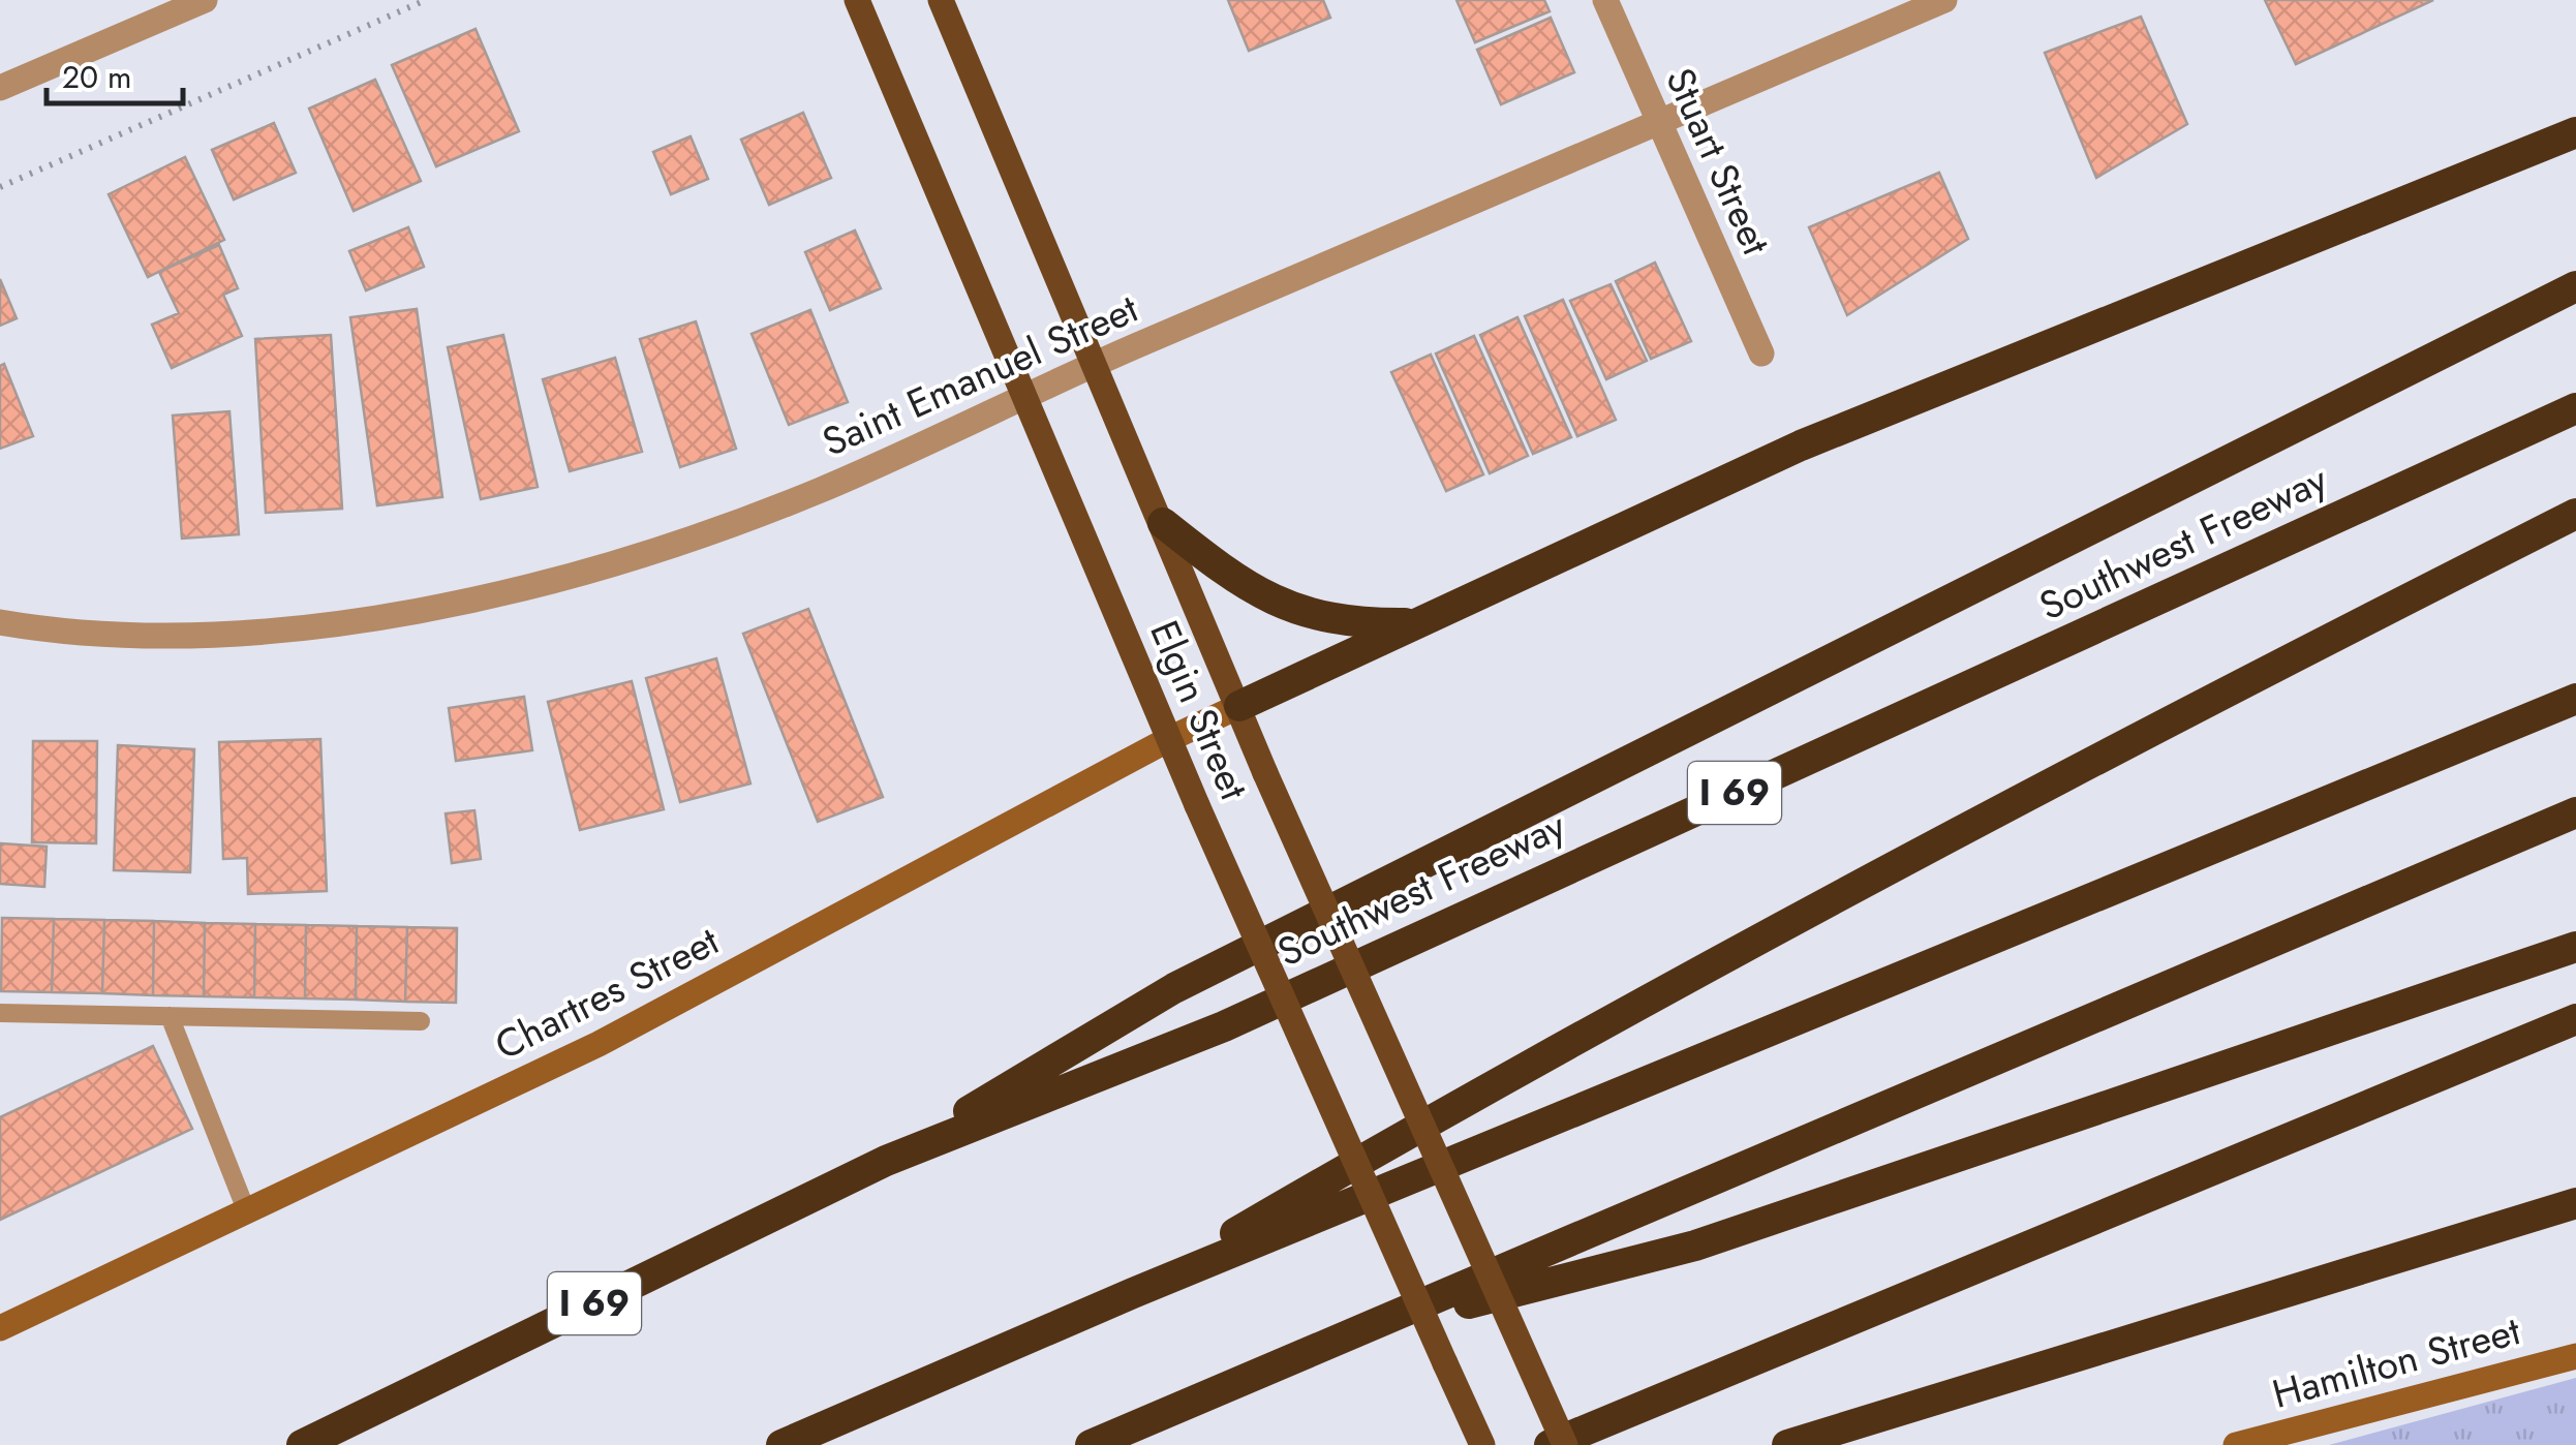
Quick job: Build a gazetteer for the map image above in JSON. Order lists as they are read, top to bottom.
{
  "streets": {
    "highway": ["Southwest Freeway", "I 69"],
    "main road": ["Elgin Street"],
    "street": [
      "Stuart Street",
      "Saint Emanuel Street",
      "Chartres Street",
      "Hamilton Street"
    ]
  },
  "crossings": [
    ["Stuart Street", "Saint Emanuel Street"],
    ["Saint Emanuel Street", "Elgin Street"],
    ["Elgin Street", "Chartres Street"]
  ],
  "scale_bar": "20 m"
}
